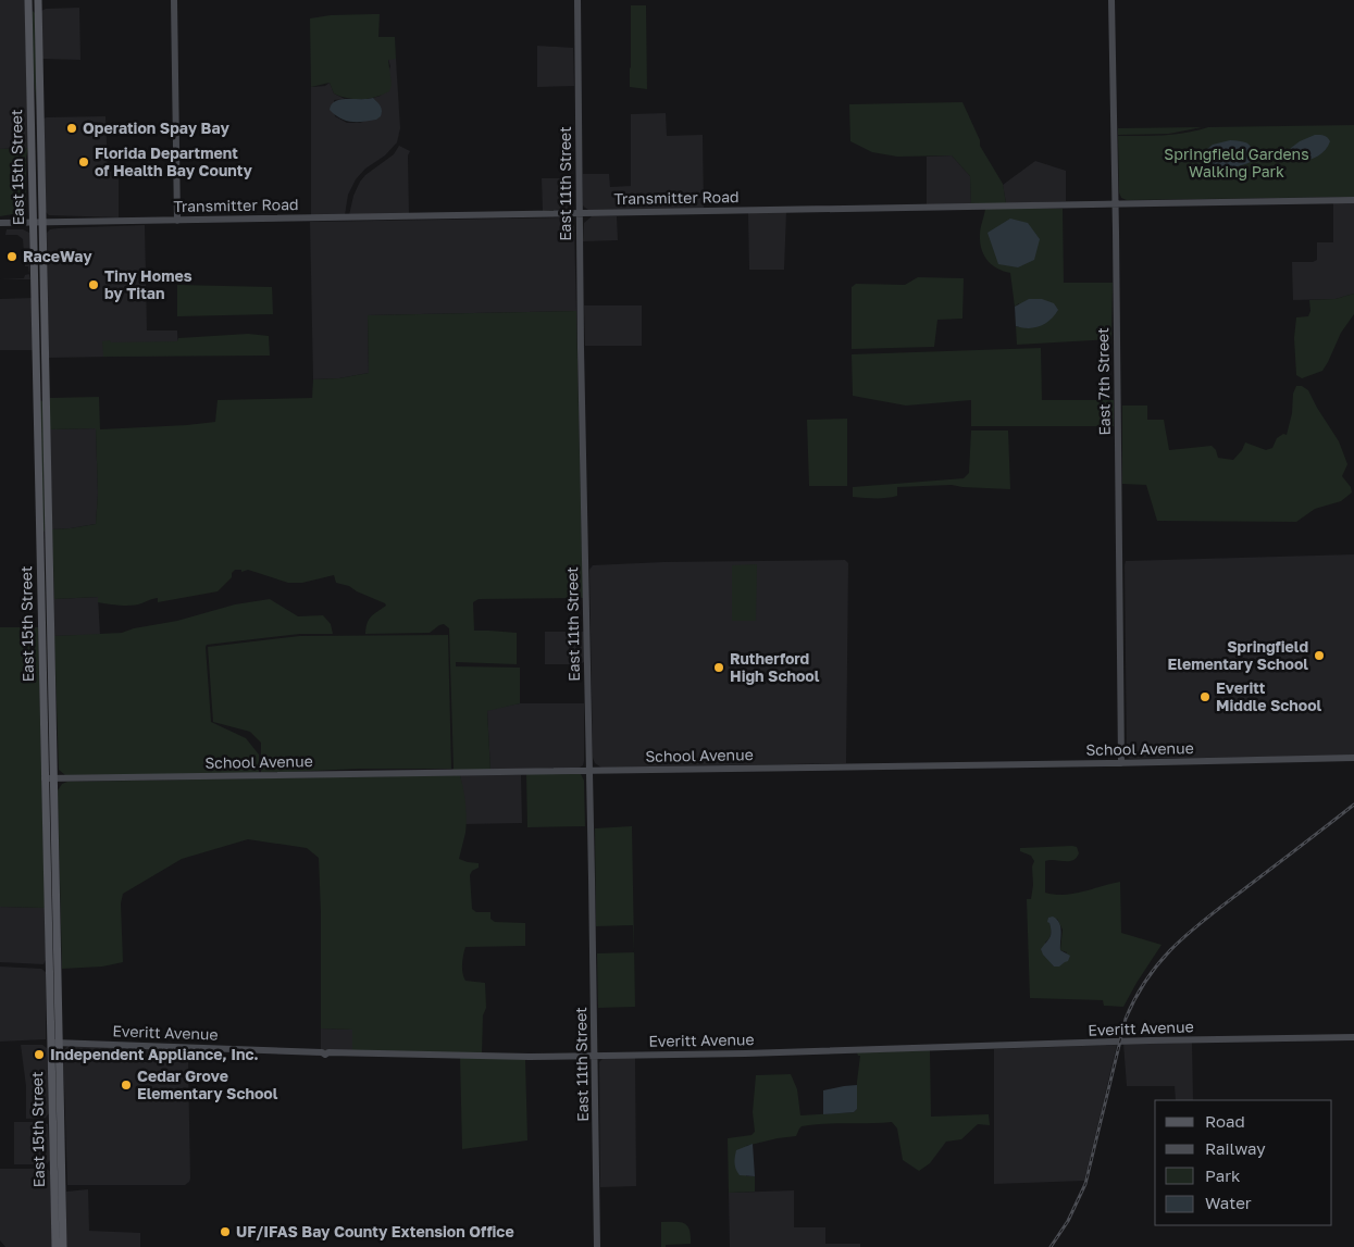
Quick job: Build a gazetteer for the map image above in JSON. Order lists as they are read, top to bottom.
{
  "streets": {
    "main road": ["East 15th Street"],
    "street": [
      "East 11th Street",
      "Transmitter Road",
      "East 7th Street",
      "School Avenue",
      "Everitt Avenue"
    ]
  },
  "crossings": [
    ["East 15th Street", "Transmitter Road"],
    ["East 15th Street", "School Avenue"],
    ["East 15th Street", "Everitt Avenue"],
    ["East 11th Street", "Transmitter Road"],
    ["East 11th Street", "School Avenue"],
    ["East 11th Street", "Everitt Avenue"],
    ["Transmitter Road", "East 7th Street"],
    ["East 7th Street", "School Avenue"]
  ],
  "parks": ["Springfield Gardens Walking Park"],
  "places": [
    "Operation Spay Bay",
    "Florida Department of Health Bay County",
    "RaceWay",
    "Tiny Homes by Titan",
    "Springfield Elementary School",
    "Rutherford High School",
    "Everitt Middle School",
    "Independent Appliance, Inc.",
    "Cedar Grove Elementary School",
    "UF/IFAS Bay County Extension Office"
  ],
  "legend": [
    "Road",
    "Railway",
    "Park",
    "Water"
  ]
}
